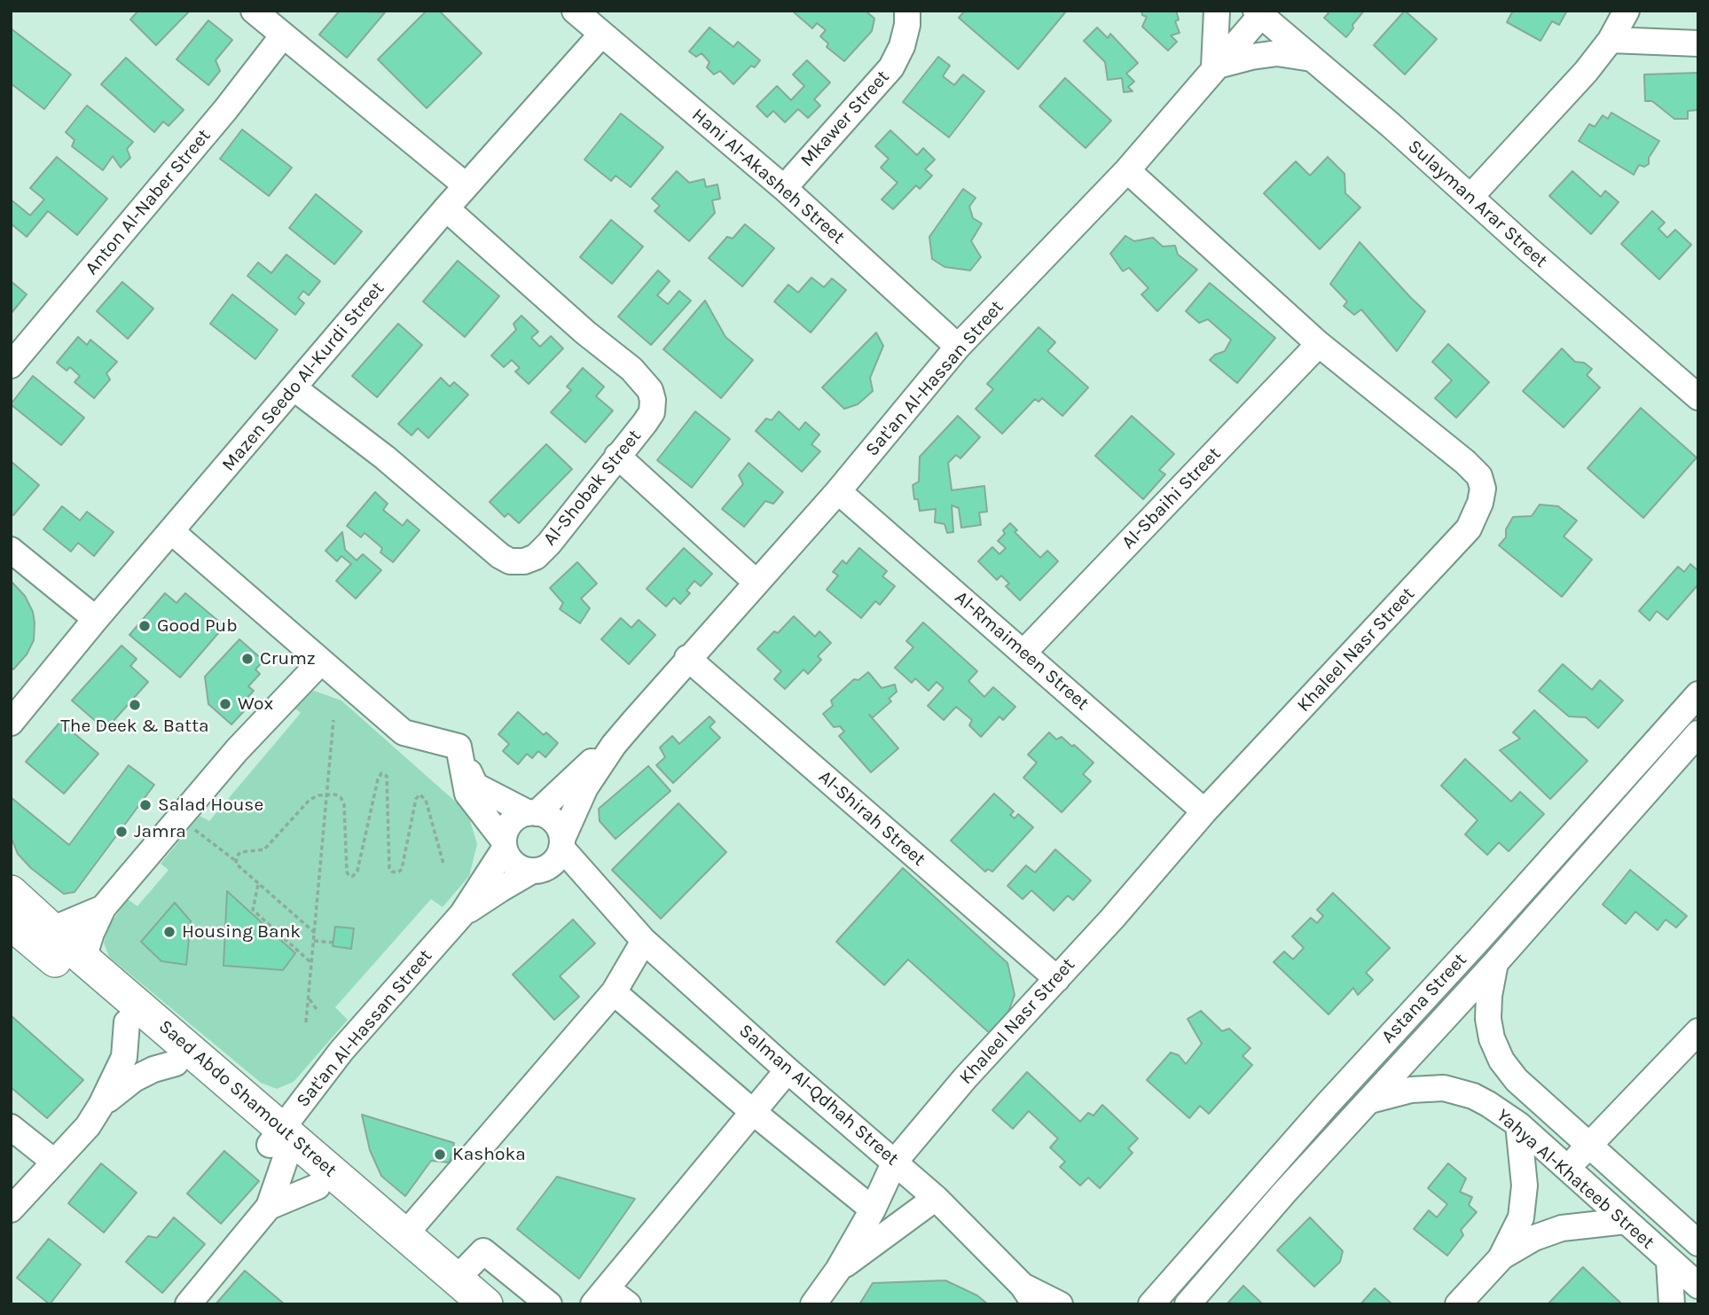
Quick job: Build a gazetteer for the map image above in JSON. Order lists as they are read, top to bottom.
{
  "streets": {
    "main road": ["Saed Abdo Shamout Street"],
    "street": [
      "Mkawer Street",
      "Hani Al-Akasheh Street",
      "Anton Al-Naber Street",
      "Sulayman Arar Street",
      "Mazen Seedo Al-Kurdi Street",
      "Sat'an Al-Hassan Street",
      "Al-Shobak Street",
      "Al-Sbaihi Street",
      "Khaleel Nasr Street",
      "Al-Rmaimeen Street",
      "Al-Shirah Street",
      "Astana Street",
      "Salman Al-Qdhah Street",
      "Yahya Al-Khateeb Street"
    ]
  },
  "crossings": [
    ["Mkawer Street", "Hani Al-Akasheh Street"],
    ["Hani Al-Akasheh Street", "Mazen Seedo Al-Kurdi Street"],
    ["Hani Al-Akasheh Street", "Sat'an Al-Hassan Street"],
    ["Sulayman Arar Street", "Sat'an Al-Hassan Street"],
    ["Mazen Seedo Al-Kurdi Street", "Al-Shobak Street"],
    ["Sat'an Al-Hassan Street", "Khaleel Nasr Street"],
    ["Sat'an Al-Hassan Street", "Al-Rmaimeen Street"],
    ["Sat'an Al-Hassan Street", "Al-Shirah Street"],
    ["Sat'an Al-Hassan Street", "Salman Al-Qdhah Street"],
    ["Sat'an Al-Hassan Street", "Saed Abdo Shamout Street"],
    ["Al-Sbaihi Street", "Khaleel Nasr Street"],
    ["Al-Sbaihi Street", "Al-Rmaimeen Street"],
    ["Khaleel Nasr Street", "Al-Rmaimeen Street"],
    ["Khaleel Nasr Street", "Al-Shirah Street"],
    ["Khaleel Nasr Street", "Salman Al-Qdhah Street"],
    ["Astana Street", "Yahya Al-Khateeb Street"]
  ],
  "places": [
    "Good Pub",
    "Crumz",
    "Wox",
    "The Deek & Batta",
    "Salad House",
    "Jamra",
    "Housing Bank",
    "Kashoka"
  ]
}
